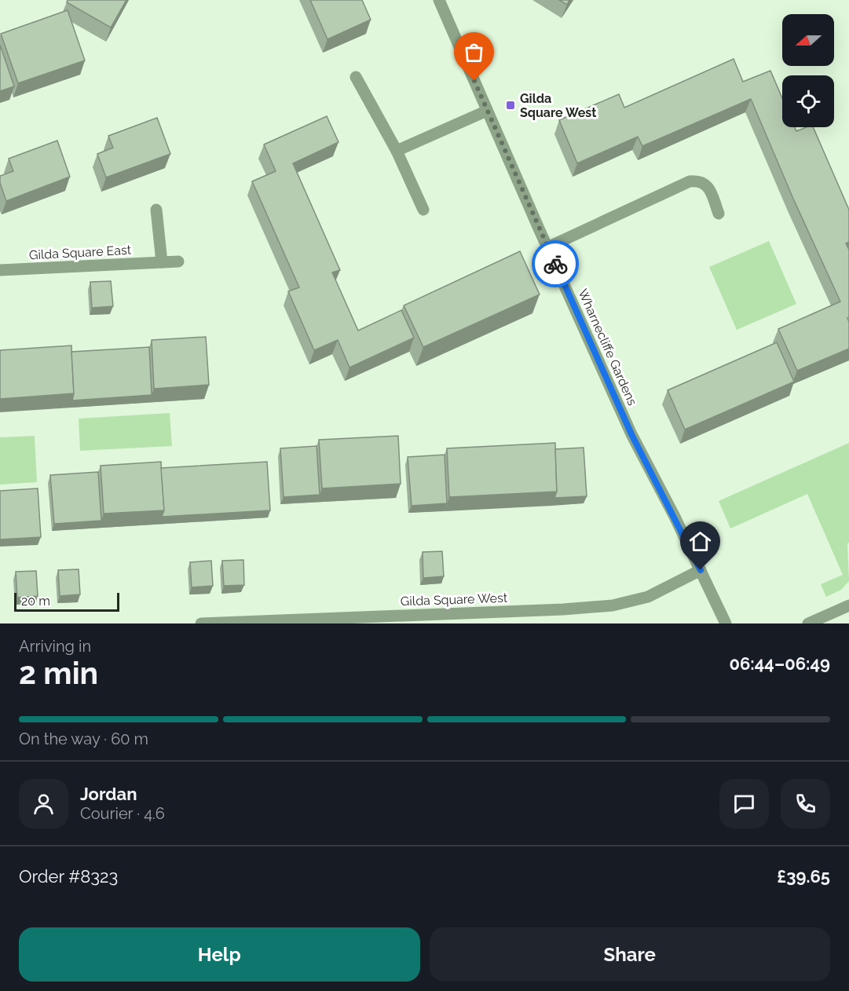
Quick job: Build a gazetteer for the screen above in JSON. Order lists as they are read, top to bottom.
{
  "streets": {
    "street": ["Gilda Square East", "Wharnecliffe Gardens", "Gilda Square West"]
  },
  "crossings": [
    ["Wharnecliffe Gardens", "Gilda Square West"]
  ],
  "places": {
    "transit": ["Gilda Square West"]
  },
  "scale_bar": "20 m",
  "north": "left",
  "page": {
    "scale": "20 m",
    "heading": ["2 min", "Arriving in", "06:44–06:49"],
    "panel": [
      "Jordan",
      "Courier · 4.6",
      "Order #8323",
      "£39.65"
    ],
    "bar": "On the way · 60 m",
    "buttons": ["Help", "Share"]
  }
}
